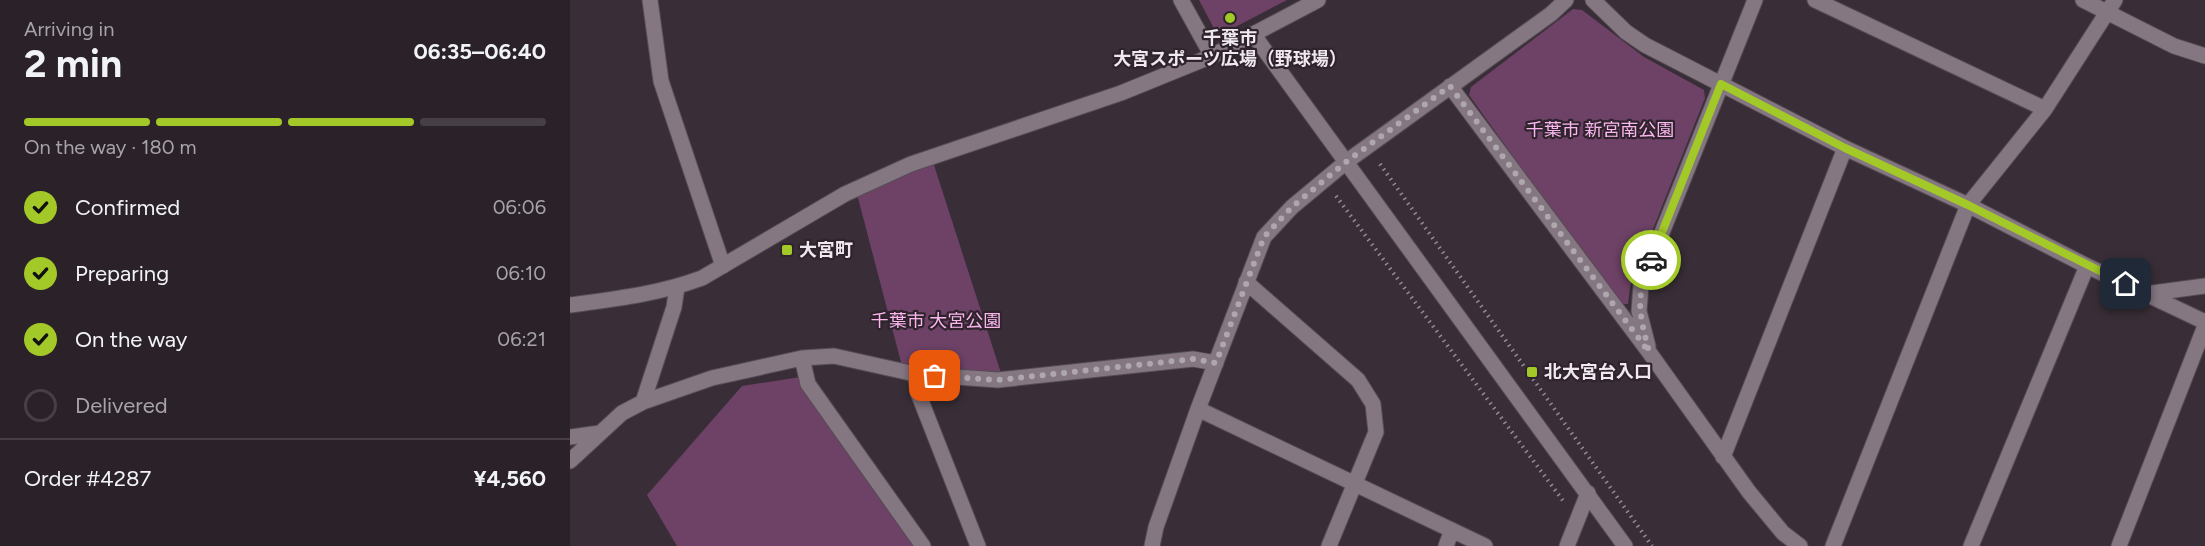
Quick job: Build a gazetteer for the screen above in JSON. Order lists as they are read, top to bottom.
{
  "parks": ["千葉市 新宮南公園", "千葉市 大宮公園"],
  "places": {
    "other": ["千葉市 大宮スポーツ広場（野球場）"],
    "transit": ["大宮町", "北大宮台入口"]
  },
  "page": {
    "heading": ["2 min", "Arriving in", "06:35–06:40"],
    "panel": ["Order #4287", "¥4,560"],
    "bar": "On the way · 180 m",
    "list": [
      ["Confirmed", "06:06"],
      ["Preparing", "06:10"],
      ["On the way", "06:21"],
      "Delivered"
    ]
  }
}
